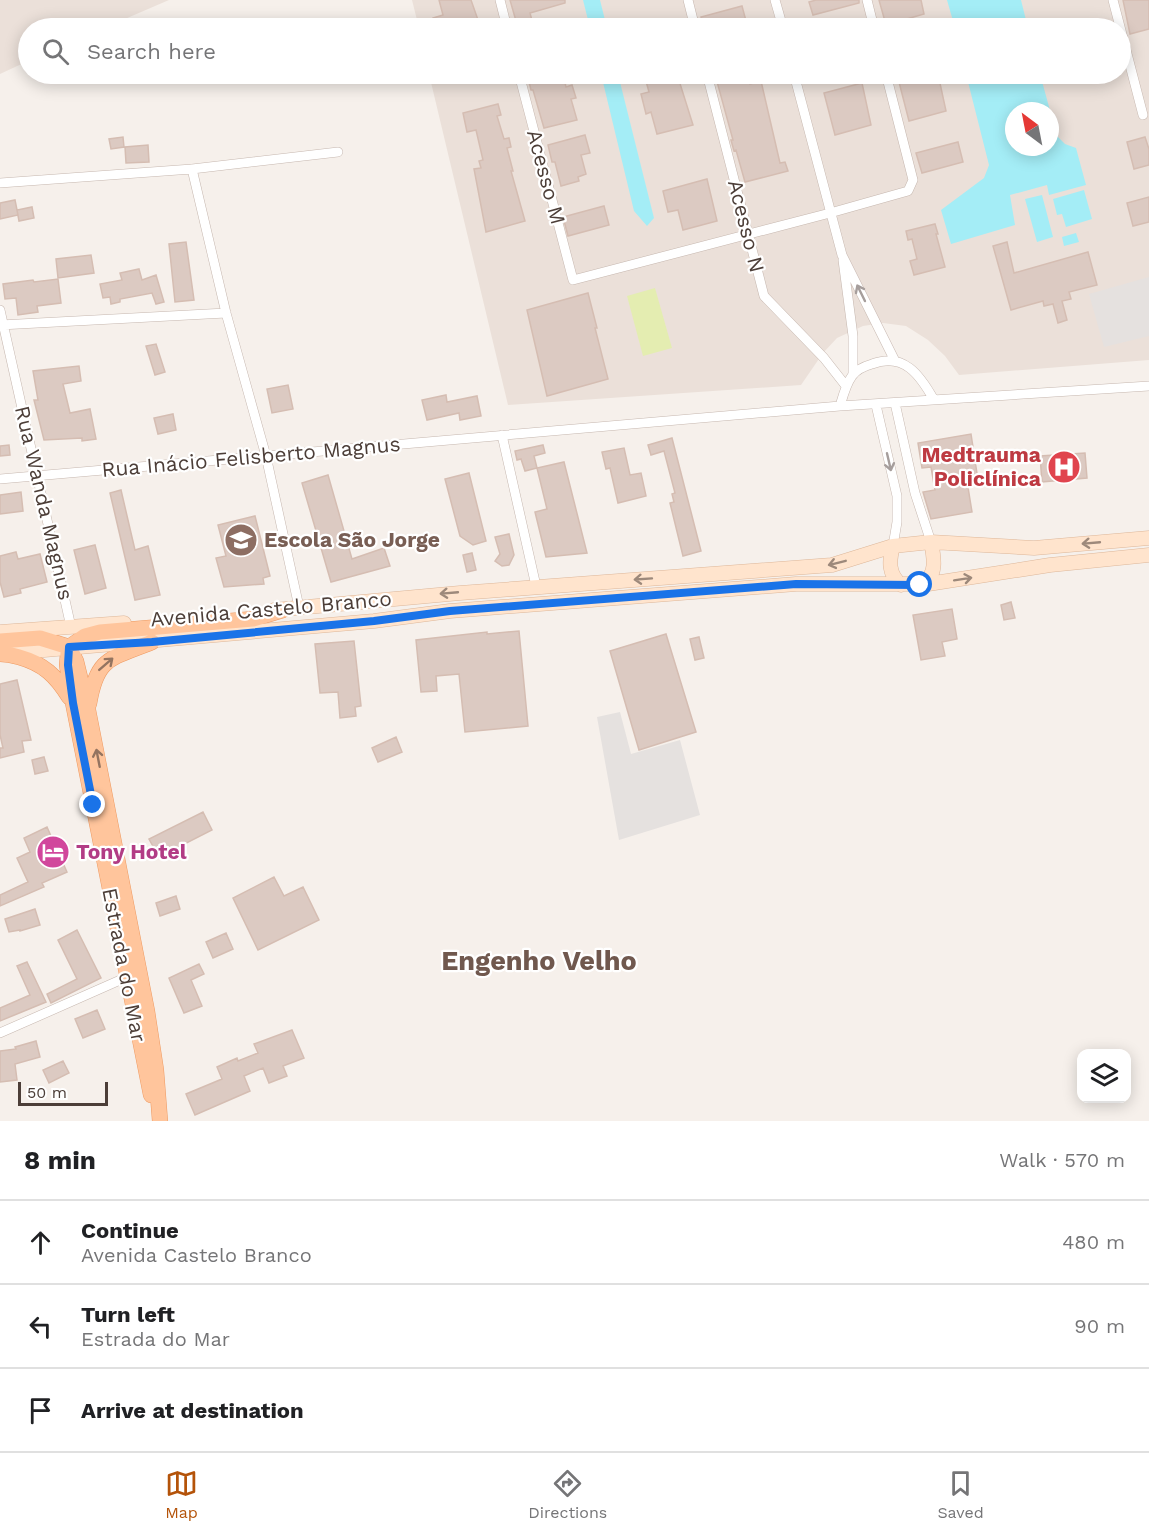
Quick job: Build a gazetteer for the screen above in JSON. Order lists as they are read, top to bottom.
{
  "streets": {
    "main road": ["Avenida Castelo Branco", "Estrada do Mar"],
    "street": [
      "Acesso M",
      "Acesso N",
      "Rua Inácio Felisberto Magnus",
      "Rua Wanda Magnus"
    ]
  },
  "crossings": [
    ["Acesso M", "Acesso N"],
    ["Rua Inácio Felisberto Magnus", "Rua Wanda Magnus"],
    ["Rua Wanda Magnus", "Avenida Castelo Branco"],
    ["Avenida Castelo Branco", "Estrada do Mar"]
  ],
  "districts": ["Engenho Velho"],
  "places": {
    "hospital": ["Medtrauma Policlínica"],
    "school or university": ["Escola São Jorge"],
    "hotel": ["Tony Hotel"]
  },
  "scale_bar": "50 m",
  "north": "top left",
  "page": {
    "search": "Search here",
    "scale": "50 m",
    "heading": ["8 min", "Walk · 570 m"],
    "list": [
      ["Continue", "Avenida Castelo Branco", "480 m"],
      ["Turn left", "Estrada do Mar", "90 m"],
      "Arrive at destination"
    ],
    "nav": ["Map", "Directions", "Saved"]
  }
}
